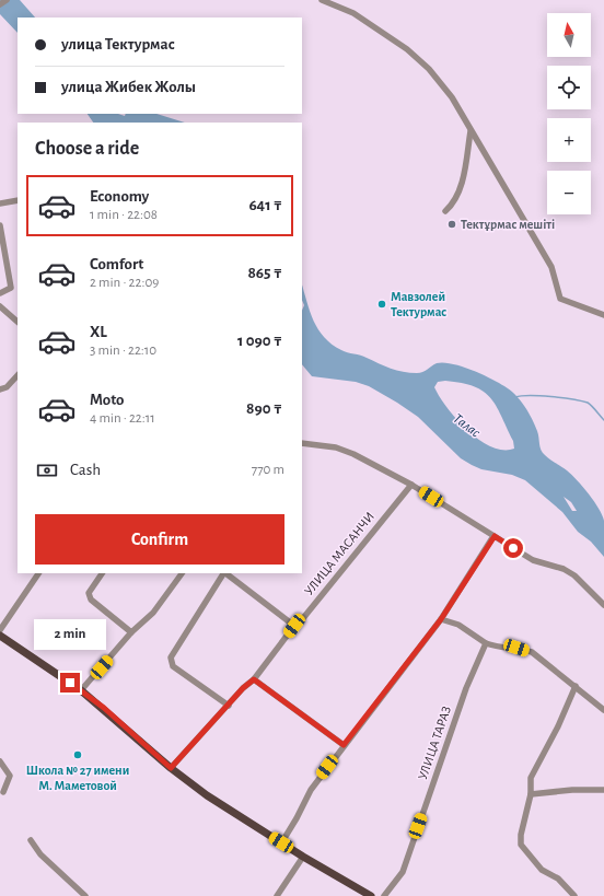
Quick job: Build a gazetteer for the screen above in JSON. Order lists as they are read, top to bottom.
{
  "streets": {
    "street": ["УЛИЦА МАСАНЧИ", "УЛИЦА ТАРАЗ"]
  },
  "water": ["Талас"],
  "places": ["Тектұрмас мешіті", "Мавзолей Тектурмас", "Школа № 27 имени М. Маметовой"],
  "north": "top",
  "page": {
    "map_buttons": ["+", "−"],
    "banner": ["улица Тектурмас", "улица Жибек Жолы"],
    "heading": "Choose a ride",
    "list": [
      {
        "name": "Economy",
        "note": "1 min · 22:08",
        "value": "641 ₸"
      },
      {
        "name": "Comfort",
        "note": "2 min · 22:09",
        "value": "865 ₸"
      },
      {
        "name": "XL",
        "note": "3 min · 22:10",
        "value": "1 090 ₸"
      },
      {
        "name": "Moto",
        "note": "4 min · 22:11",
        "value": "890 ₸"
      }
    ],
    "pay": ["Cash", "770 m"],
    "buttons": "Confirm",
    "bubble": "2 min"
  }
}
